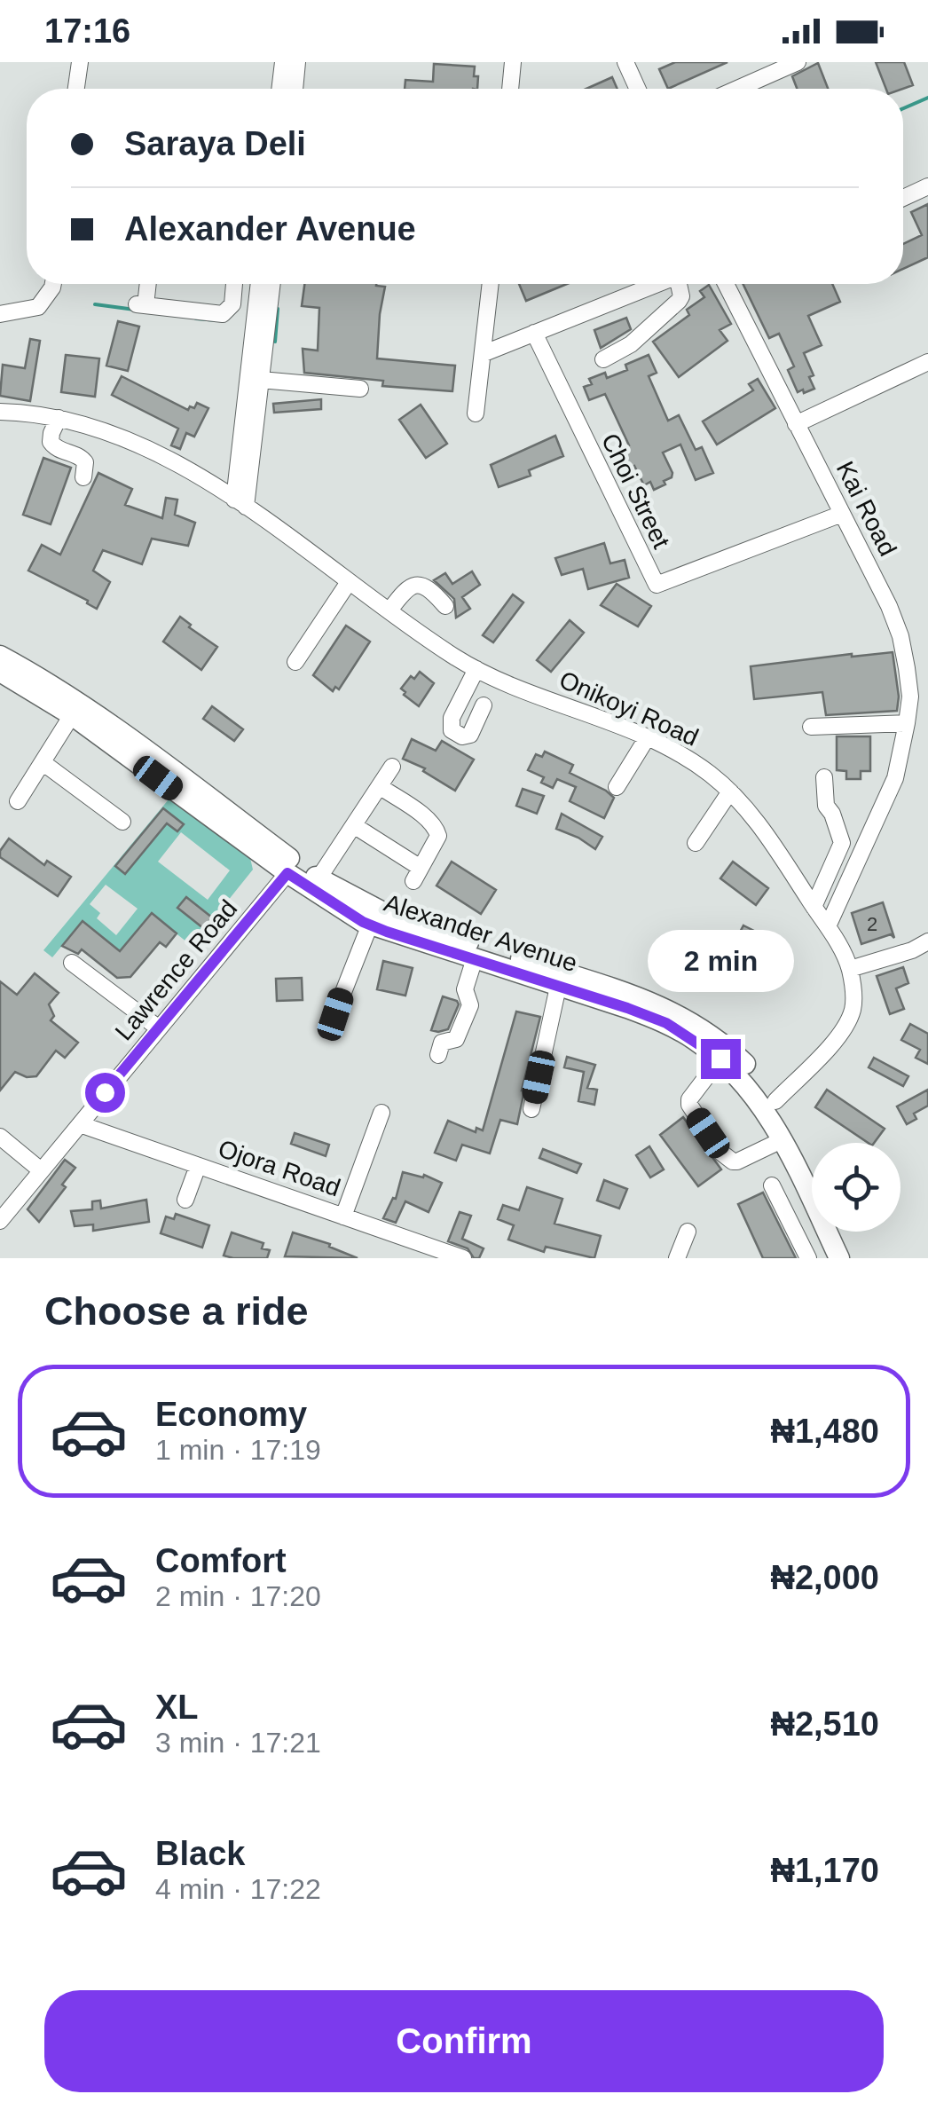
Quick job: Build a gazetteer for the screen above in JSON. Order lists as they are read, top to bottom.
{
  "streets": {
    "main road": ["Alexander Avenue"],
    "street": [
      "Choi Street",
      "Kai Road",
      "Onikoyi Road",
      "Lawrence Road",
      "Ojora Road"
    ]
  },
  "crossings": [
    ["Choi Street", "Kai Road"],
    ["Kai Road", "Onikoyi Road"],
    ["Onikoyi Road", "Alexander Avenue"],
    ["Alexander Avenue", "Lawrence Road"],
    ["Lawrence Road", "Ojora Road"]
  ],
  "house_numbers": ["2"],
  "page": {
    "status": "17:16",
    "banner": ["Saraya Deli", "Alexander Avenue"],
    "bubble": "2 min",
    "heading": "Choose a ride",
    "list": [
      {
        "name": "Economy",
        "note": "1 min · 17:19",
        "value": "₦1,480"
      },
      {
        "name": "Comfort",
        "note": "2 min · 17:20",
        "value": "₦2,000"
      },
      {
        "name": "XL",
        "note": "3 min · 17:21",
        "value": "₦2,510"
      },
      {
        "name": "Black",
        "note": "4 min · 17:22",
        "value": "₦1,170"
      }
    ],
    "buttons": "Confirm"
  }
}
